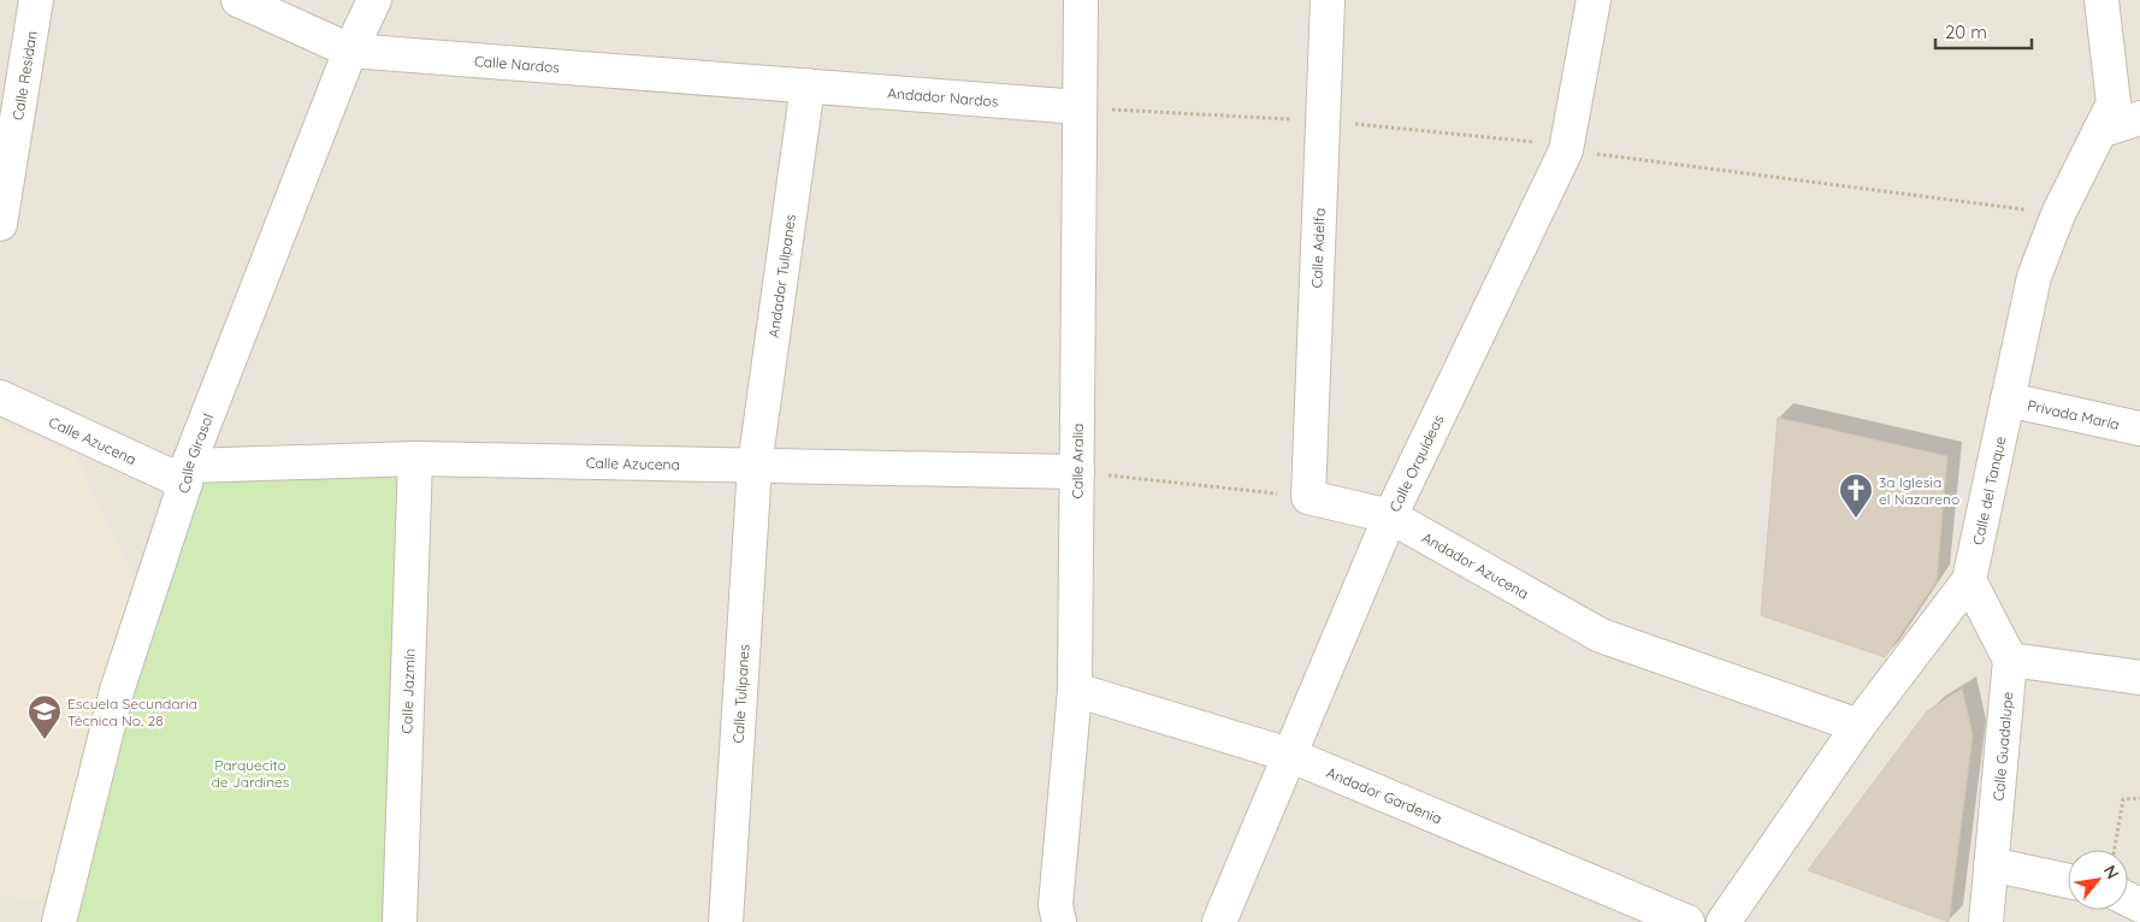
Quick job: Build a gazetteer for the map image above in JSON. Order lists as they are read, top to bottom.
{
  "streets": {
    "street": [
      "Calle Nardos",
      "Calle Residan",
      "Andador Nardos",
      "Calle Adelfa",
      "Andador Tulipanes",
      "Privada María",
      "Calle Azucena",
      "Calle Girasol",
      "Calle Aralia",
      "Calle Orquídeas",
      "Calle del Tanque",
      "Andador Azucena",
      "Calle Jazmín",
      "Calle Tulipanes",
      "Calle Guadalupe",
      "Andador Gardenia"
    ]
  },
  "crossings": [
    ["Calle Nardos", "Andador Nardos"],
    ["Calle Nardos", "Andador Tulipanes"],
    ["Calle Nardos", "Calle Girasol"],
    ["Andador Nardos", "Andador Tulipanes"],
    ["Andador Nardos", "Calle Aralia"],
    ["Calle Adelfa", "Andador Azucena"],
    ["Andador Tulipanes", "Calle Azucena"],
    ["Andador Tulipanes", "Calle Tulipanes"],
    ["Privada María", "Calle del Tanque"],
    ["Calle Azucena", "Calle Girasol"],
    ["Calle Azucena", "Calle Aralia"],
    ["Calle Azucena", "Calle Jazmín"],
    ["Calle Azucena", "Calle Tulipanes"],
    ["Calle Aralia", "Andador Gardenia"],
    ["Calle Orquídeas", "Andador Azucena"],
    ["Calle Orquídeas", "Andador Gardenia"],
    ["Calle del Tanque", "Andador Azucena"]
  ],
  "parks": ["Parquecito de Jardines"],
  "places": {
    "church": ["3a Iglesia el Nazareno"],
    "school or university": ["Escuela Secundaria Técnica No. 28"]
  },
  "scale_bar": "20 m",
  "north": "top right"
}
